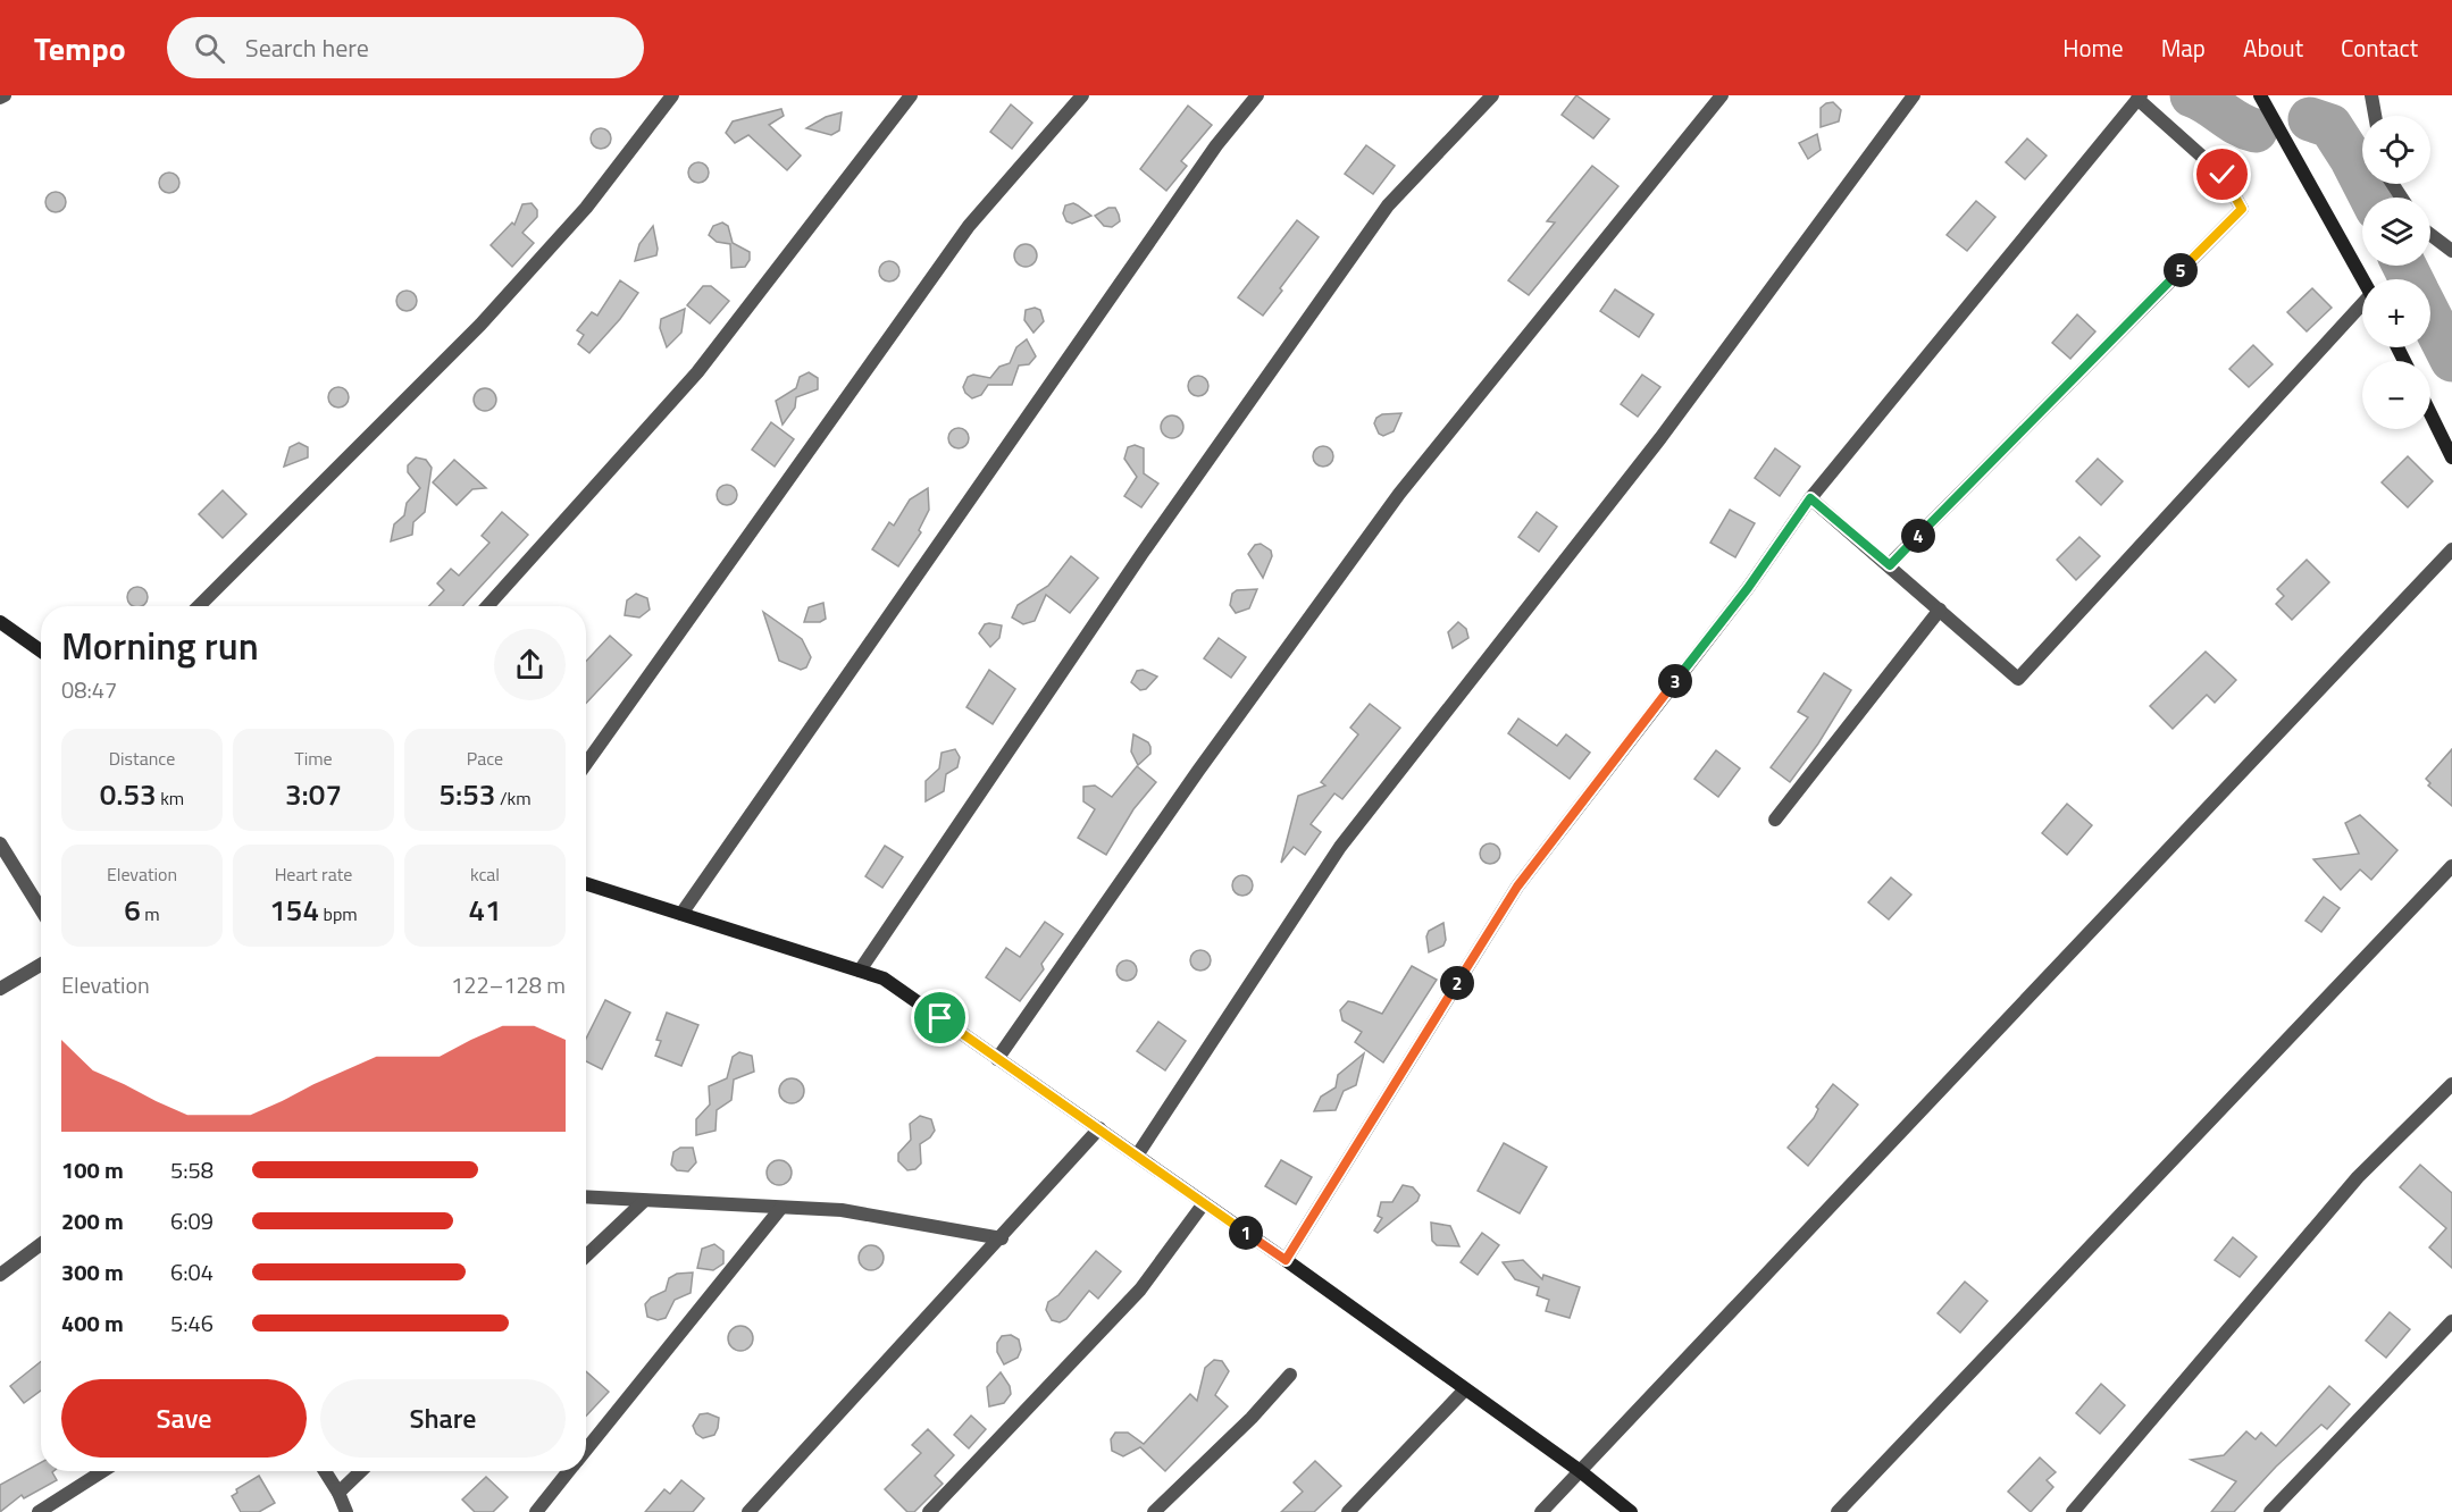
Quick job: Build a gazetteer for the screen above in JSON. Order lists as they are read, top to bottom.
{
  "page": {
    "header": "Tempo",
    "search": "Search here",
    "nav": [
      "Home",
      "Map",
      "About",
      "Contact"
    ],
    "map_buttons": ["+", "−"],
    "pins": [
      "5",
      "4",
      "3",
      "2",
      "1"
    ],
    "heading": ["Morning run", "08:47"],
    "stats": [
      ["Distance", "0.53 km"],
      ["Time", "3:07"],
      ["Pace", "5:53 /km"],
      ["Elevation", "6 m"],
      ["Heart rate", "154 bpm"],
      ["kcal", "41"]
    ],
    "chart": ["Elevation", "122–128 m"],
    "list": [
      {
        "name": "100 m",
        "note": "5:58"
      },
      {
        "name": "200 m",
        "note": "6:09"
      },
      {
        "name": "300 m",
        "note": "6:04"
      },
      {
        "name": "400 m",
        "note": "5:46"
      }
    ],
    "buttons": ["Save", "Share"]
  }
}
